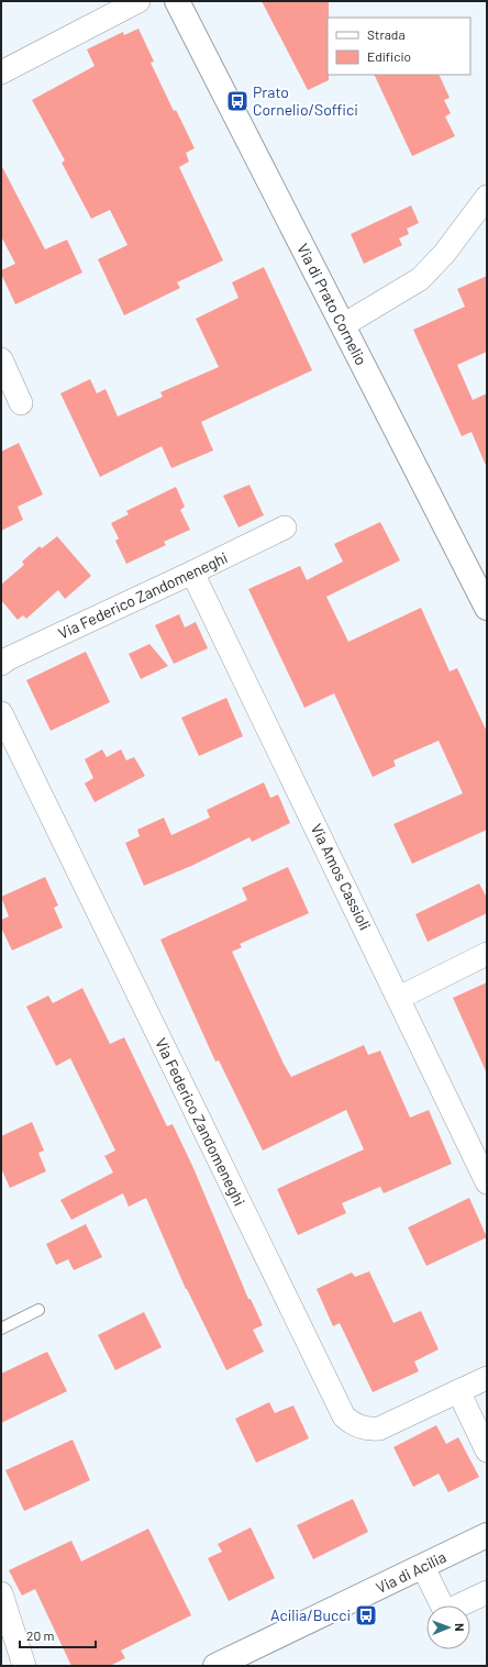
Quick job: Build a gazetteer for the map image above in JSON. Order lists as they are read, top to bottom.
{
  "streets": {
    "street": [
      "Via di Prato Cornelio",
      "Via Federico Zandomeneghi",
      "Via Amos Cassioli",
      "Via di Acilia"
    ]
  },
  "crossings": [
    ["Via Federico Zandomeneghi", "Via Amos Cassioli"]
  ],
  "places": {
    "bus stop": ["Prato Cornelio/Soffici", "Acilia/Bucci"]
  },
  "legend": ["Strada", "Edificio"],
  "scale_bar": "20 m",
  "north": "right"
}
